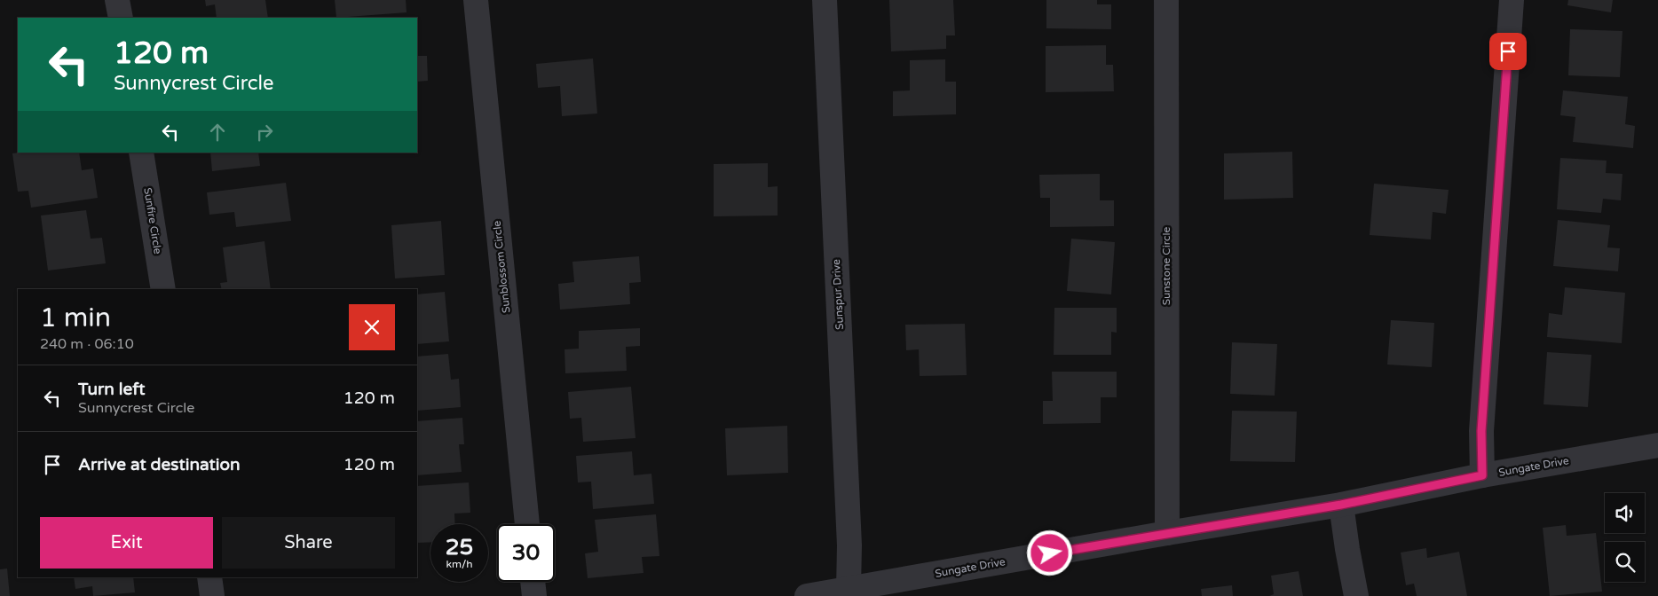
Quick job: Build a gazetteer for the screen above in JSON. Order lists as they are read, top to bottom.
{
  "streets": {
    "street": [
      "Sunfire Circle",
      "Sunstone Circle",
      "Sunblossom Circle",
      "Sunspur Drive",
      "Sungate Drive"
    ]
  },
  "crossings": [
    ["Sunstone Circle", "Sungate Drive"],
    ["Sunspur Drive", "Sungate Drive"]
  ],
  "page": {
    "turn": ["120 m", "Sunnycrest Circle"],
    "heading": ["1 min", "240 m · 06:10"],
    "list": [
      {
        "name": "Turn left",
        "note": "Sunnycrest Circle",
        "value": "120 m"
      },
      {
        "name": "Arrive at destination",
        "value": "120 m"
      }
    ],
    "buttons": ["Exit", "Share"],
    "speed": "25 km/h",
    "limit": "30"
  }
}
